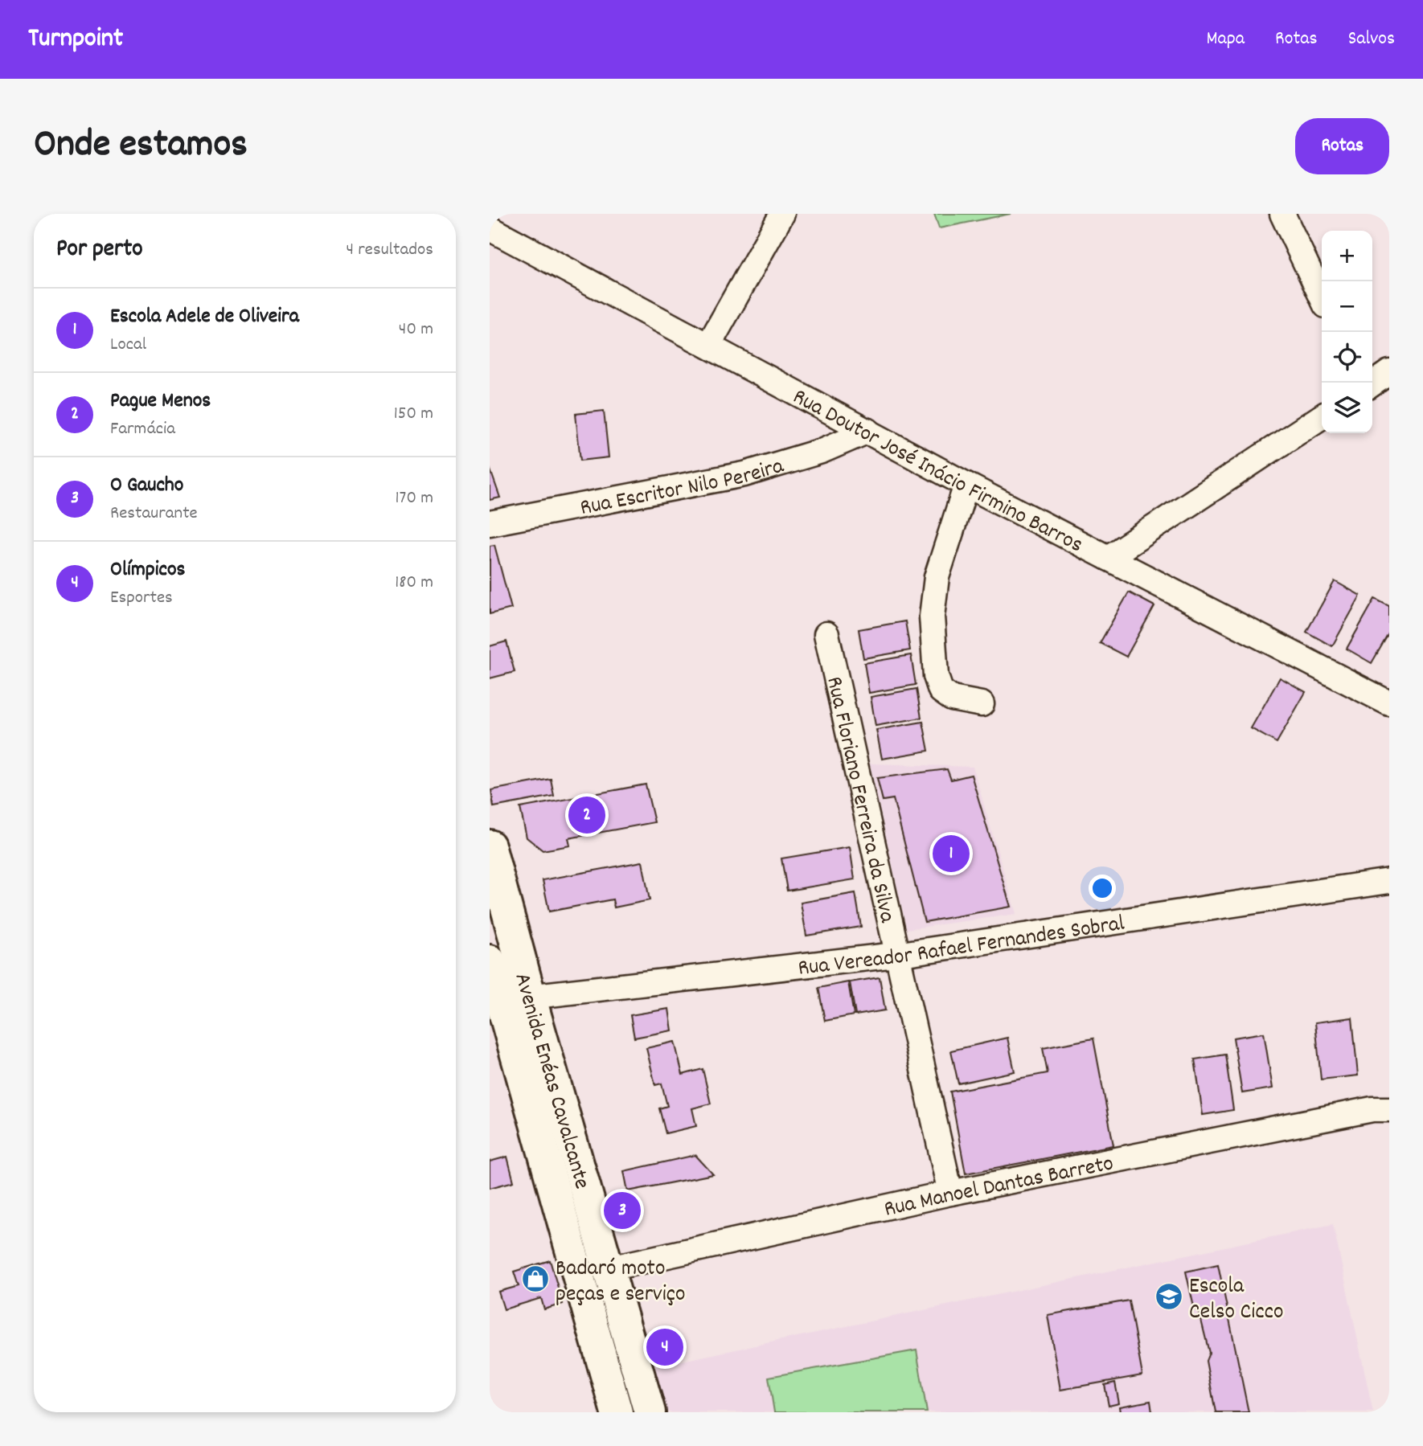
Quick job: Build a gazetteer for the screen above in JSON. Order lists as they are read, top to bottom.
{
  "streets": {
    "main road": ["Avenida Enéas Cavalcante"],
    "street": [
      "Rua Doutor José Inácio Firmino Barros",
      "Rua Escritor Nilo Pereira",
      "Rua Floriano Ferreira da Silva",
      "Rua Vereador Rafael Fernandes Sobral",
      "Rua Manoel Dantas Barreto"
    ]
  },
  "crossings": [
    ["Rua Doutor José Inácio Firmino Barros", "Rua Escritor Nilo Pereira"],
    ["Rua Floriano Ferreira da Silva", "Rua Vereador Rafael Fernandes Sobral"],
    ["Rua Floriano Ferreira da Silva", "Rua Manoel Dantas Barreto"],
    ["Rua Vereador Rafael Fernandes Sobral", "Avenida Enéas Cavalcante"],
    ["Avenida Enéas Cavalcante", "Rua Manoel Dantas Barreto"]
  ],
  "places": {
    "shop": ["Badaró moto peças e serviço"],
    "school or university": ["Escola Celso Cicco"]
  },
  "page": {
    "header": "Turnpoint",
    "nav": ["Mapa", "Rotas", "Salvos"],
    "title": "Onde estamos",
    "buttons": "Rotas",
    "heading": ["Por perto", "4 resultados"],
    "map_buttons": ["+", "−"],
    "list": [
      {
        "mark": "1",
        "name": "Escola Adele de Oliveira",
        "note": "Local",
        "value": "40 m"
      },
      {
        "mark": "2",
        "name": "Pague Menos",
        "note": "Farmácia",
        "value": "150 m"
      },
      {
        "mark": "3",
        "name": "O Gaucho",
        "note": "Restaurante",
        "value": "170 m"
      },
      {
        "mark": "4",
        "name": "Olímpicos",
        "note": "Esportes",
        "value": "180 m"
      }
    ],
    "pins": [
      "2",
      "1",
      "3",
      "4"
    ]
  }
}
